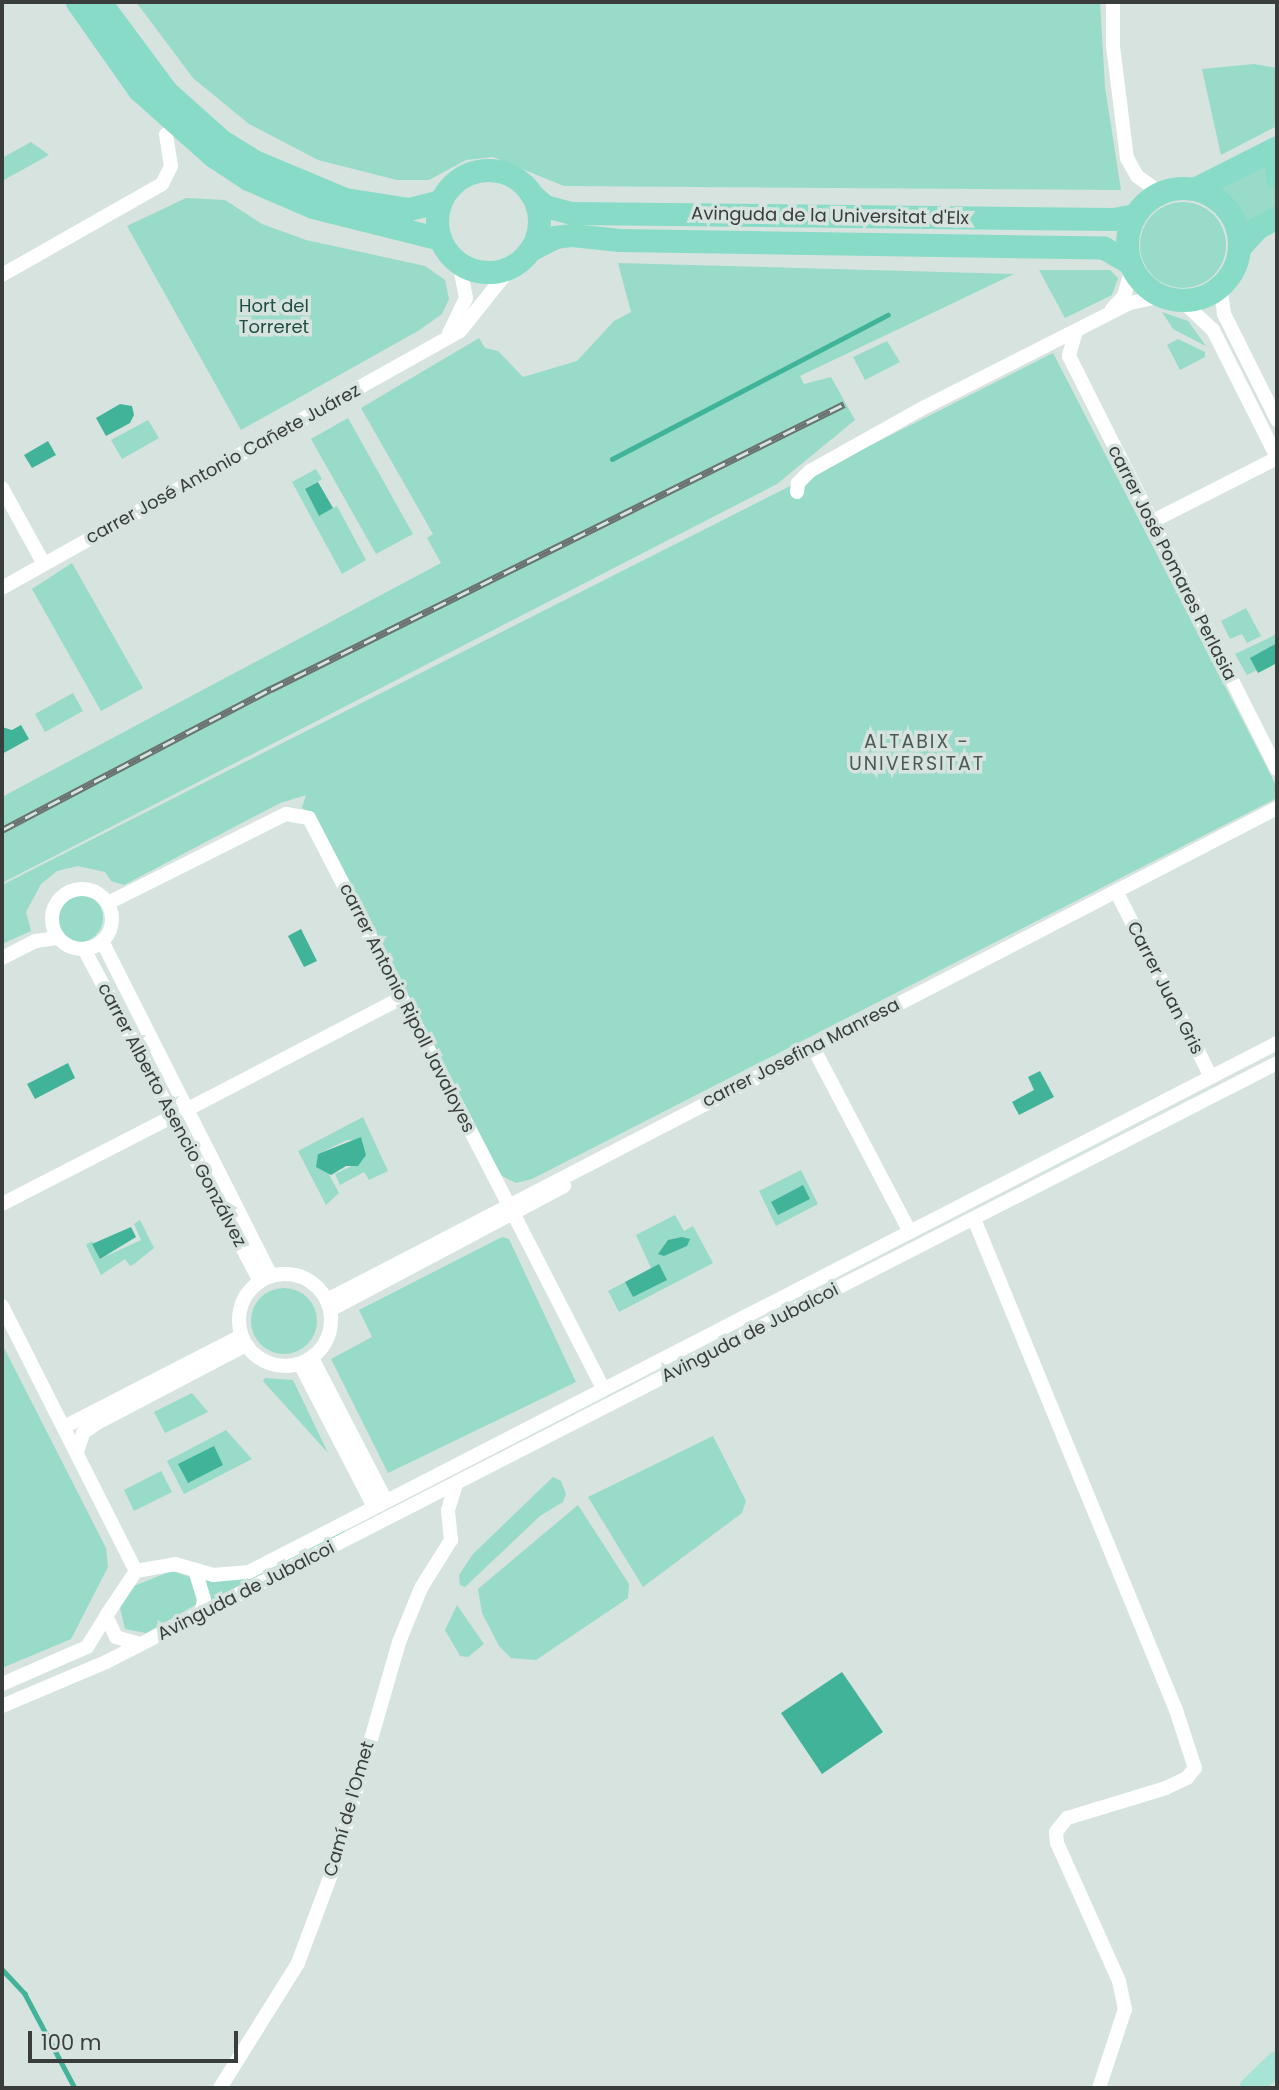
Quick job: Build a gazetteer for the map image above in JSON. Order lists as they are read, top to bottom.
{
  "streets": {
    "highway": ["Avinguda de la Universitat d'Elx"],
    "street": [
      "carrer José Antonio Cañete Juárez",
      "carrer José Pomares Perlasia",
      "Carrer Juan Gris",
      "carrer Antonio Ripoll Javaloyes",
      "carrer Josefina Manresa",
      "carrer Alberto Asencio Gonzálvez",
      "Avinguda de Jubalcoi",
      "Camí de l'Omet"
    ]
  },
  "crossings": [
    ["Avinguda de la Universitat d'Elx", "carrer José Antonio Cañete Juárez"],
    ["Carrer Juan Gris", "carrer Josefina Manresa"],
    ["Carrer Juan Gris", "Avinguda de Jubalcoi"],
    ["carrer Antonio Ripoll Javaloyes", "carrer Josefina Manresa"],
    ["carrer Antonio Ripoll Javaloyes", "carrer Alberto Asencio Gonzálvez"],
    ["carrer Antonio Ripoll Javaloyes", "Avinguda de Jubalcoi"],
    ["carrer Josefina Manresa", "carrer Alberto Asencio Gonzálvez"],
    ["Avinguda de Jubalcoi", "Camí de l'Omet"]
  ],
  "districts": ["ALTABIX - UNIVERSITAT"],
  "parks": ["Hort del Torreret"],
  "scale_bar": "100 m"
}
